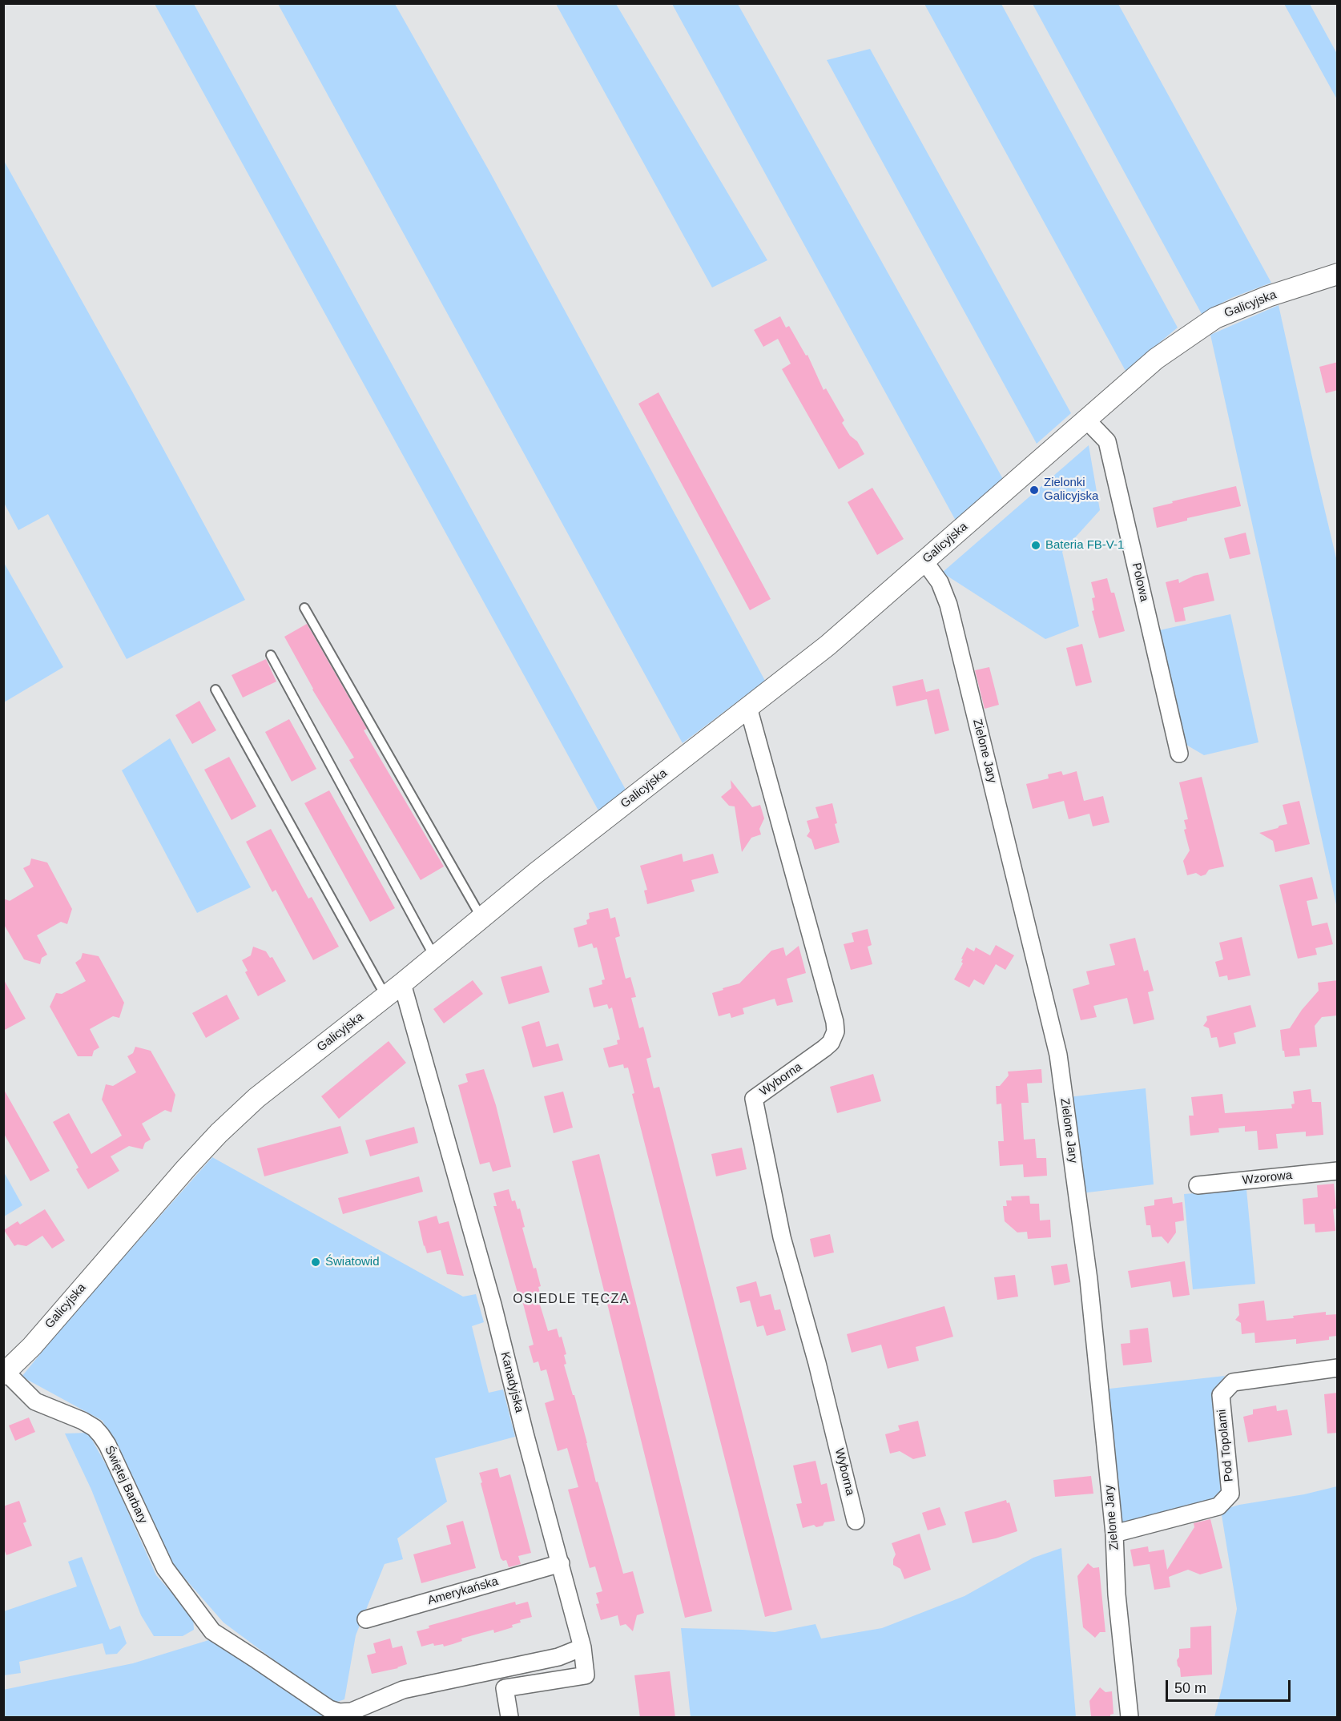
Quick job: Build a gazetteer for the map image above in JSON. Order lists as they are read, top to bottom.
{
  "streets": {
    "street": [
      "Galicyjska",
      "Polowa",
      "Zielone Jary",
      "Wyborna",
      "Wzorowa",
      "Kanadyjska",
      "Pod Topolami",
      "Świętej Barbary",
      "Amerykańska"
    ]
  },
  "crossings": [
    ["Galicyjska", "Polowa"],
    ["Galicyjska", "Zielone Jary"],
    ["Galicyjska", "Wyborna"],
    ["Galicyjska", "Kanadyjska"],
    ["Galicyjska", "Świętej Barbary"],
    ["Zielone Jary", "Pod Topolami"],
    ["Kanadyjska", "Świętej Barbary"],
    ["Kanadyjska", "Amerykańska"]
  ],
  "districts": ["OSIEDLE TĘCZA"],
  "places": ["Zielonki Galicyjska", "Bateria FB-V-1", "Światowid"],
  "scale_bar": "50 m"
}
